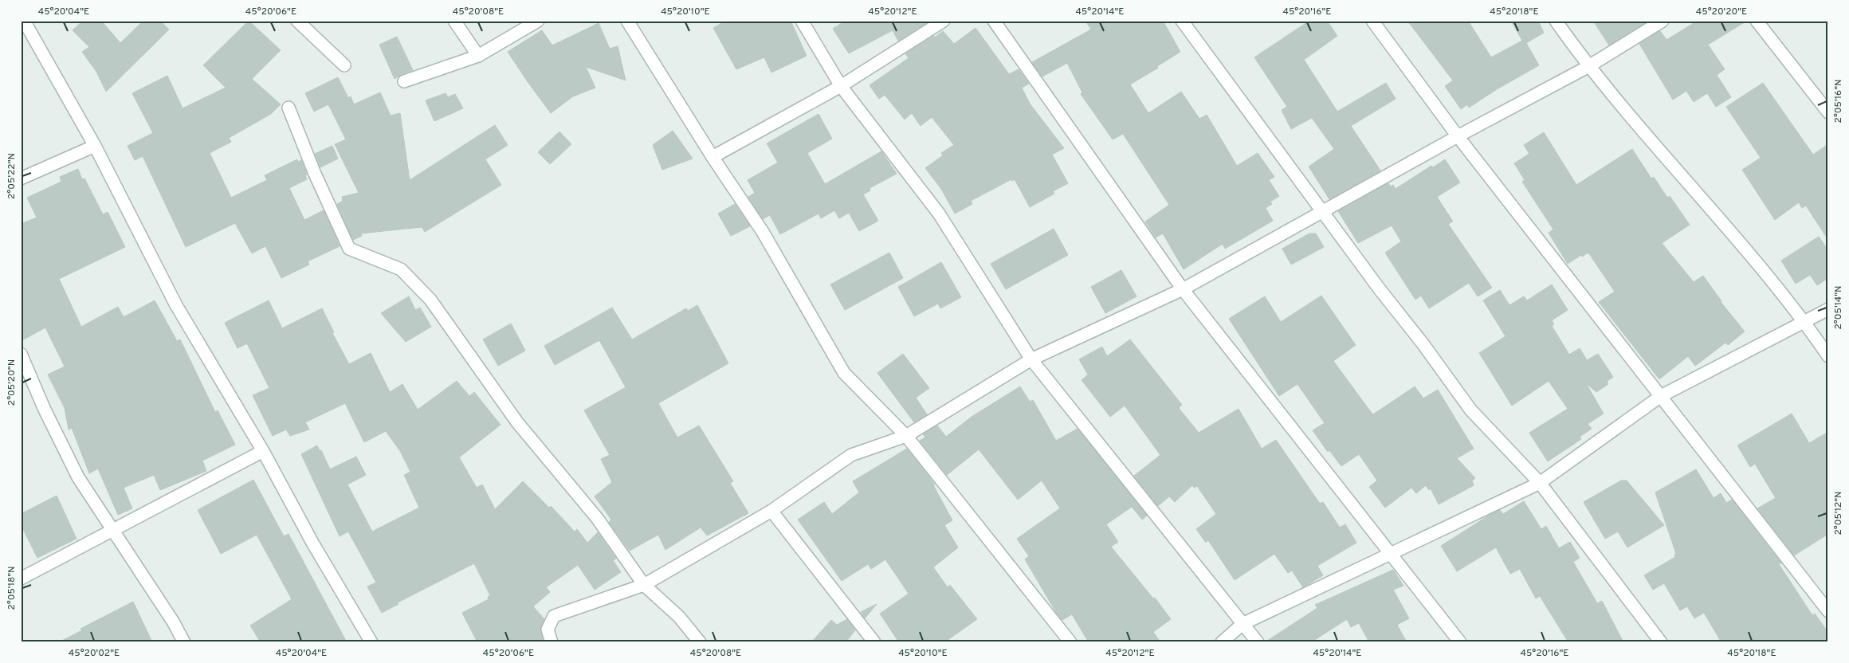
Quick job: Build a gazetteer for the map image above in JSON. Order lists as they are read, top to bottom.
{
  "coordinates": [
    "45°20'04\"E",
    "45°20'06\"E",
    "45°20'08\"E",
    "45°20'10\"E",
    "45°20'12\"E",
    "45°20'14\"E",
    "45°20'16\"E",
    "45°20'18\"E",
    "45°20'20\"E",
    "2°05'16\"N",
    "2°05'22\"N",
    "2°05'14\"N",
    "2°05'20\"N",
    "2°05'12\"N",
    "2°05'18\"N",
    "45°20'02\"E"
  ]
}
